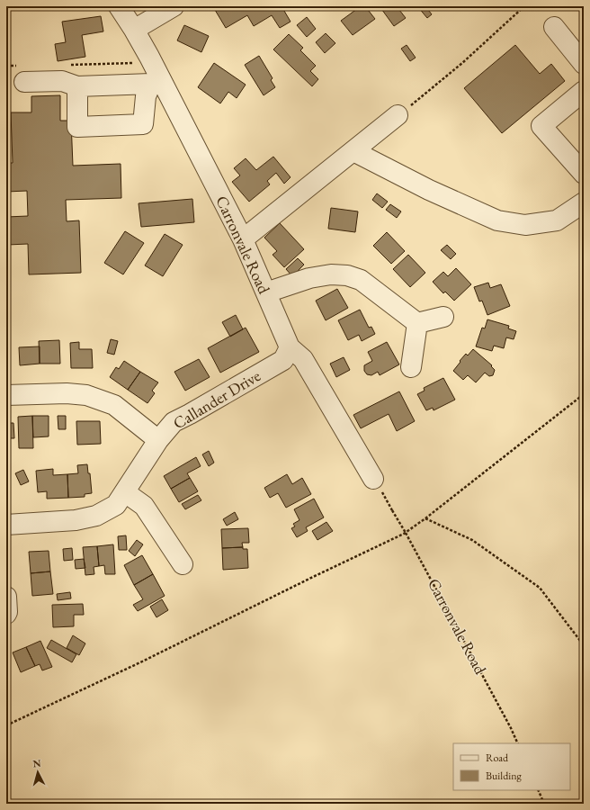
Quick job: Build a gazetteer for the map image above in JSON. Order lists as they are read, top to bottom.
{
  "streets": {
    "street": ["Carronvale Road", "Callander Drive"]
  },
  "crossings": [
    ["Carronvale Road", "Callander Drive"]
  ],
  "legend": ["Road", "Building"],
  "north": "top"
}
